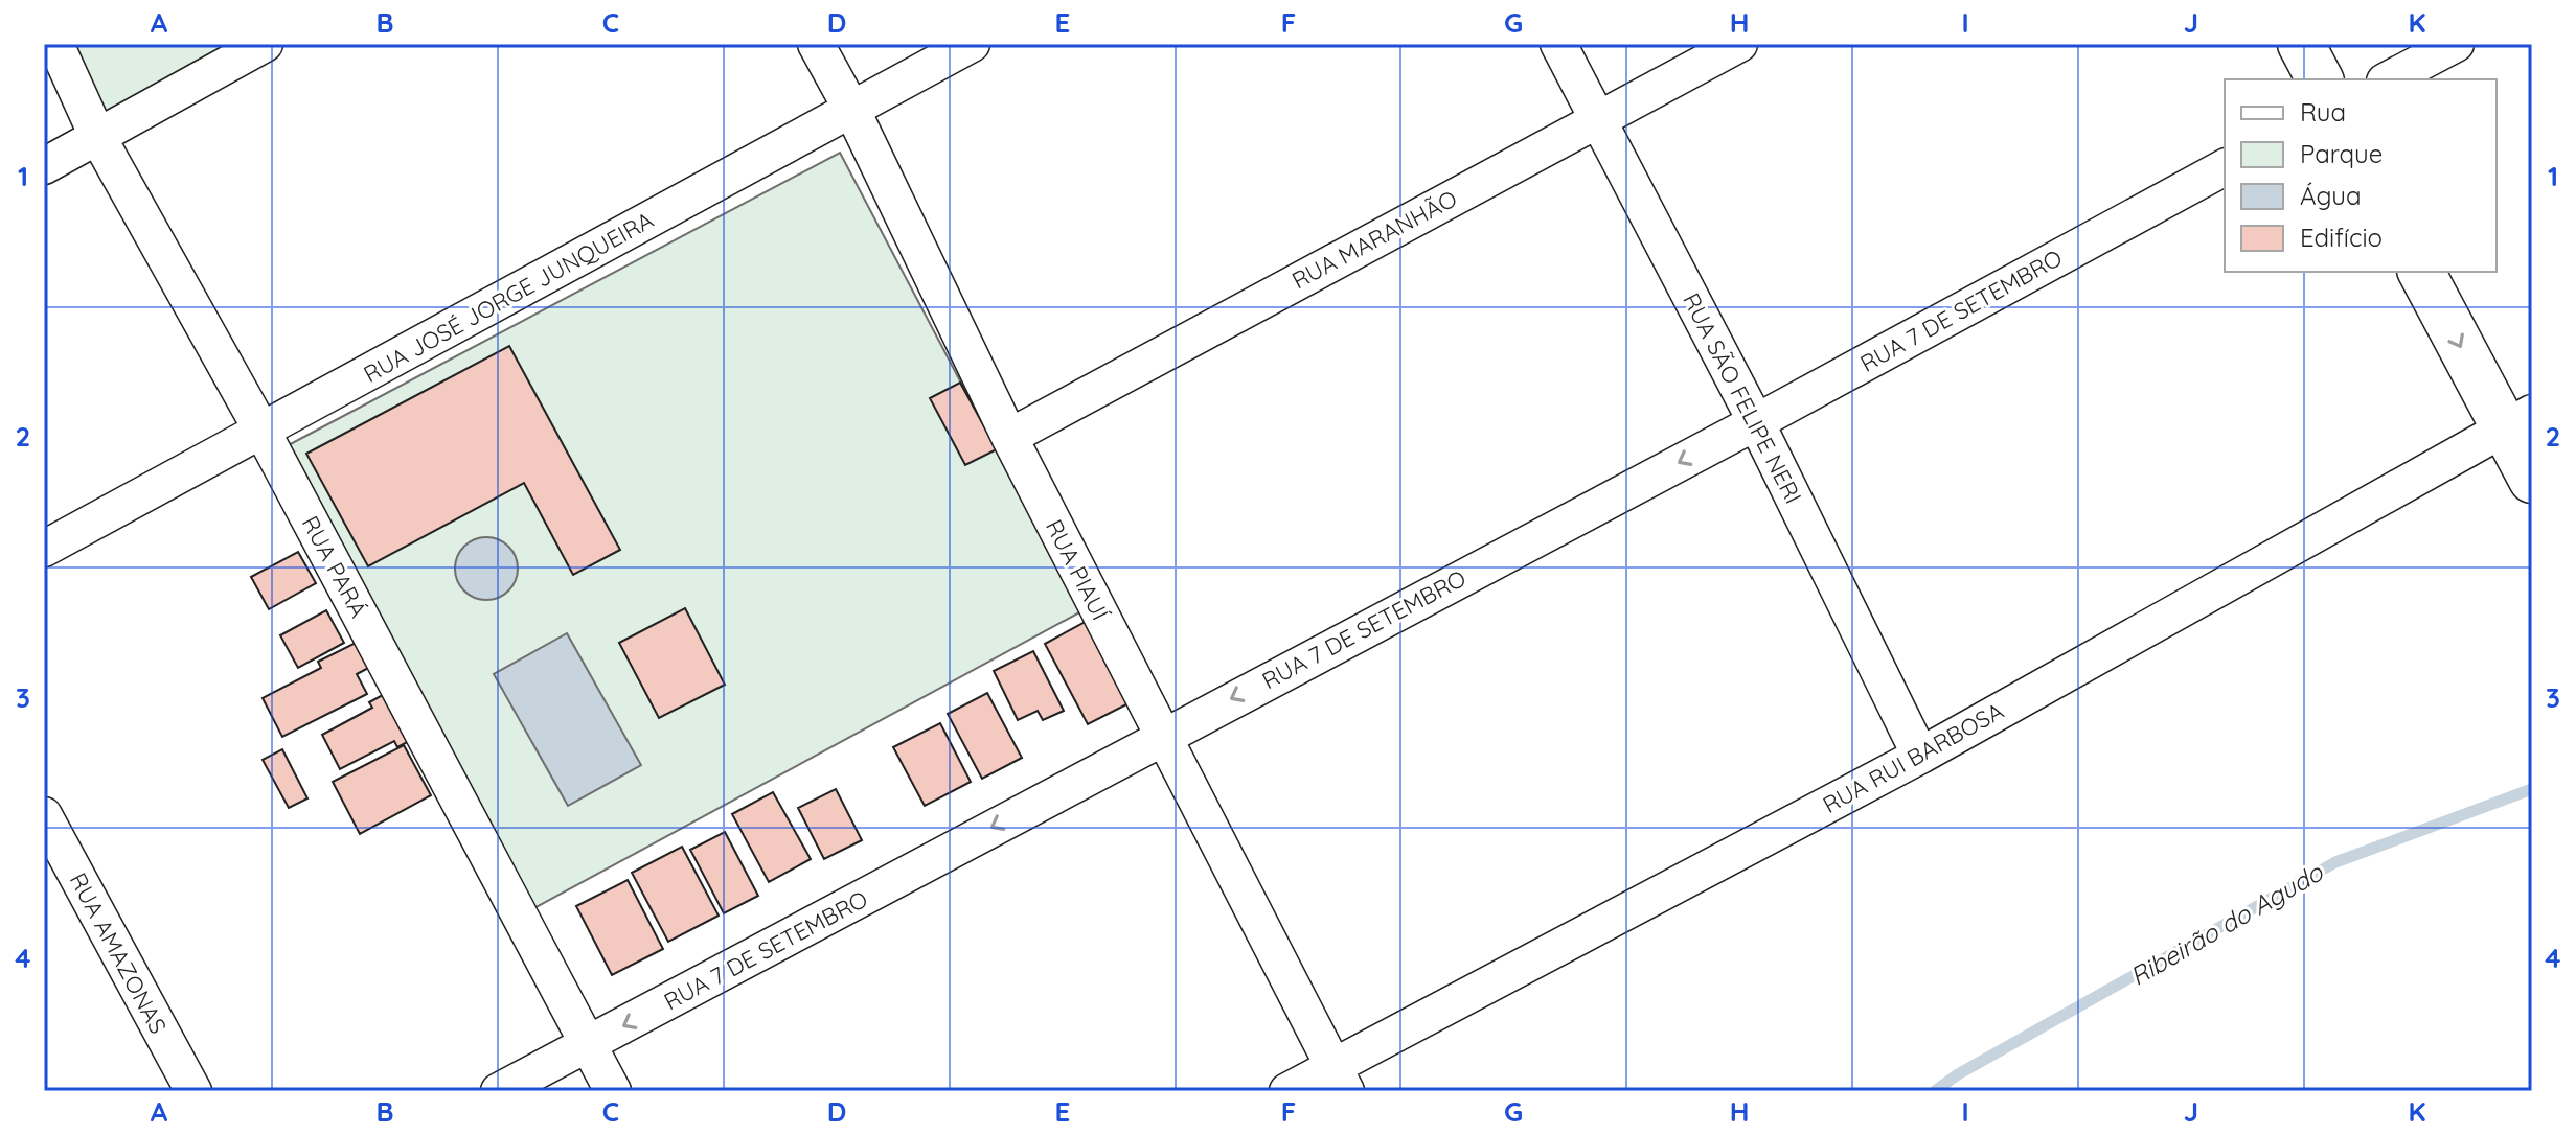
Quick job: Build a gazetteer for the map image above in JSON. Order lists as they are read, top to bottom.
{
  "streets": {
    "street": [
      "RUA MARANHÃO",
      "RUA JOSÉ JORGE JUNQUEIRA",
      "RUA 7 DE SETEMBRO",
      "RUA SÃO FELIPE NERI",
      "RUA PARÁ",
      "RUA PIAUÍ",
      "RUA RUI BARBOSA",
      "RUA AMAZONAS"
    ]
  },
  "crossings": [
    ["RUA MARANHÃO", "RUA SÃO FELIPE NERI"],
    ["RUA MARANHÃO", "RUA PIAUÍ"],
    ["RUA JOSÉ JORGE JUNQUEIRA", "RUA PARÁ"],
    ["RUA JOSÉ JORGE JUNQUEIRA", "RUA PIAUÍ"],
    ["RUA 7 DE SETEMBRO", "RUA SÃO FELIPE NERI"],
    ["RUA 7 DE SETEMBRO", "RUA PARÁ"],
    ["RUA 7 DE SETEMBRO", "RUA PIAUÍ"],
    ["RUA SÃO FELIPE NERI", "RUA RUI BARBOSA"],
    ["RUA PIAUÍ", "RUA RUI BARBOSA"]
  ],
  "one_way": ["RUA 7 DE SETEMBRO"],
  "water": ["Ribeirão do Agudo"],
  "legend": [
    "Rua",
    "Parque",
    "Água",
    "Edifício"
  ],
  "grid": {
    "columns": [
      "A",
      "B",
      "C",
      "D",
      "E",
      "F",
      "G",
      "H",
      "I",
      "J",
      "K"
    ],
    "rows": [
      "1",
      "2",
      "3",
      "4"
    ]
  }
}
